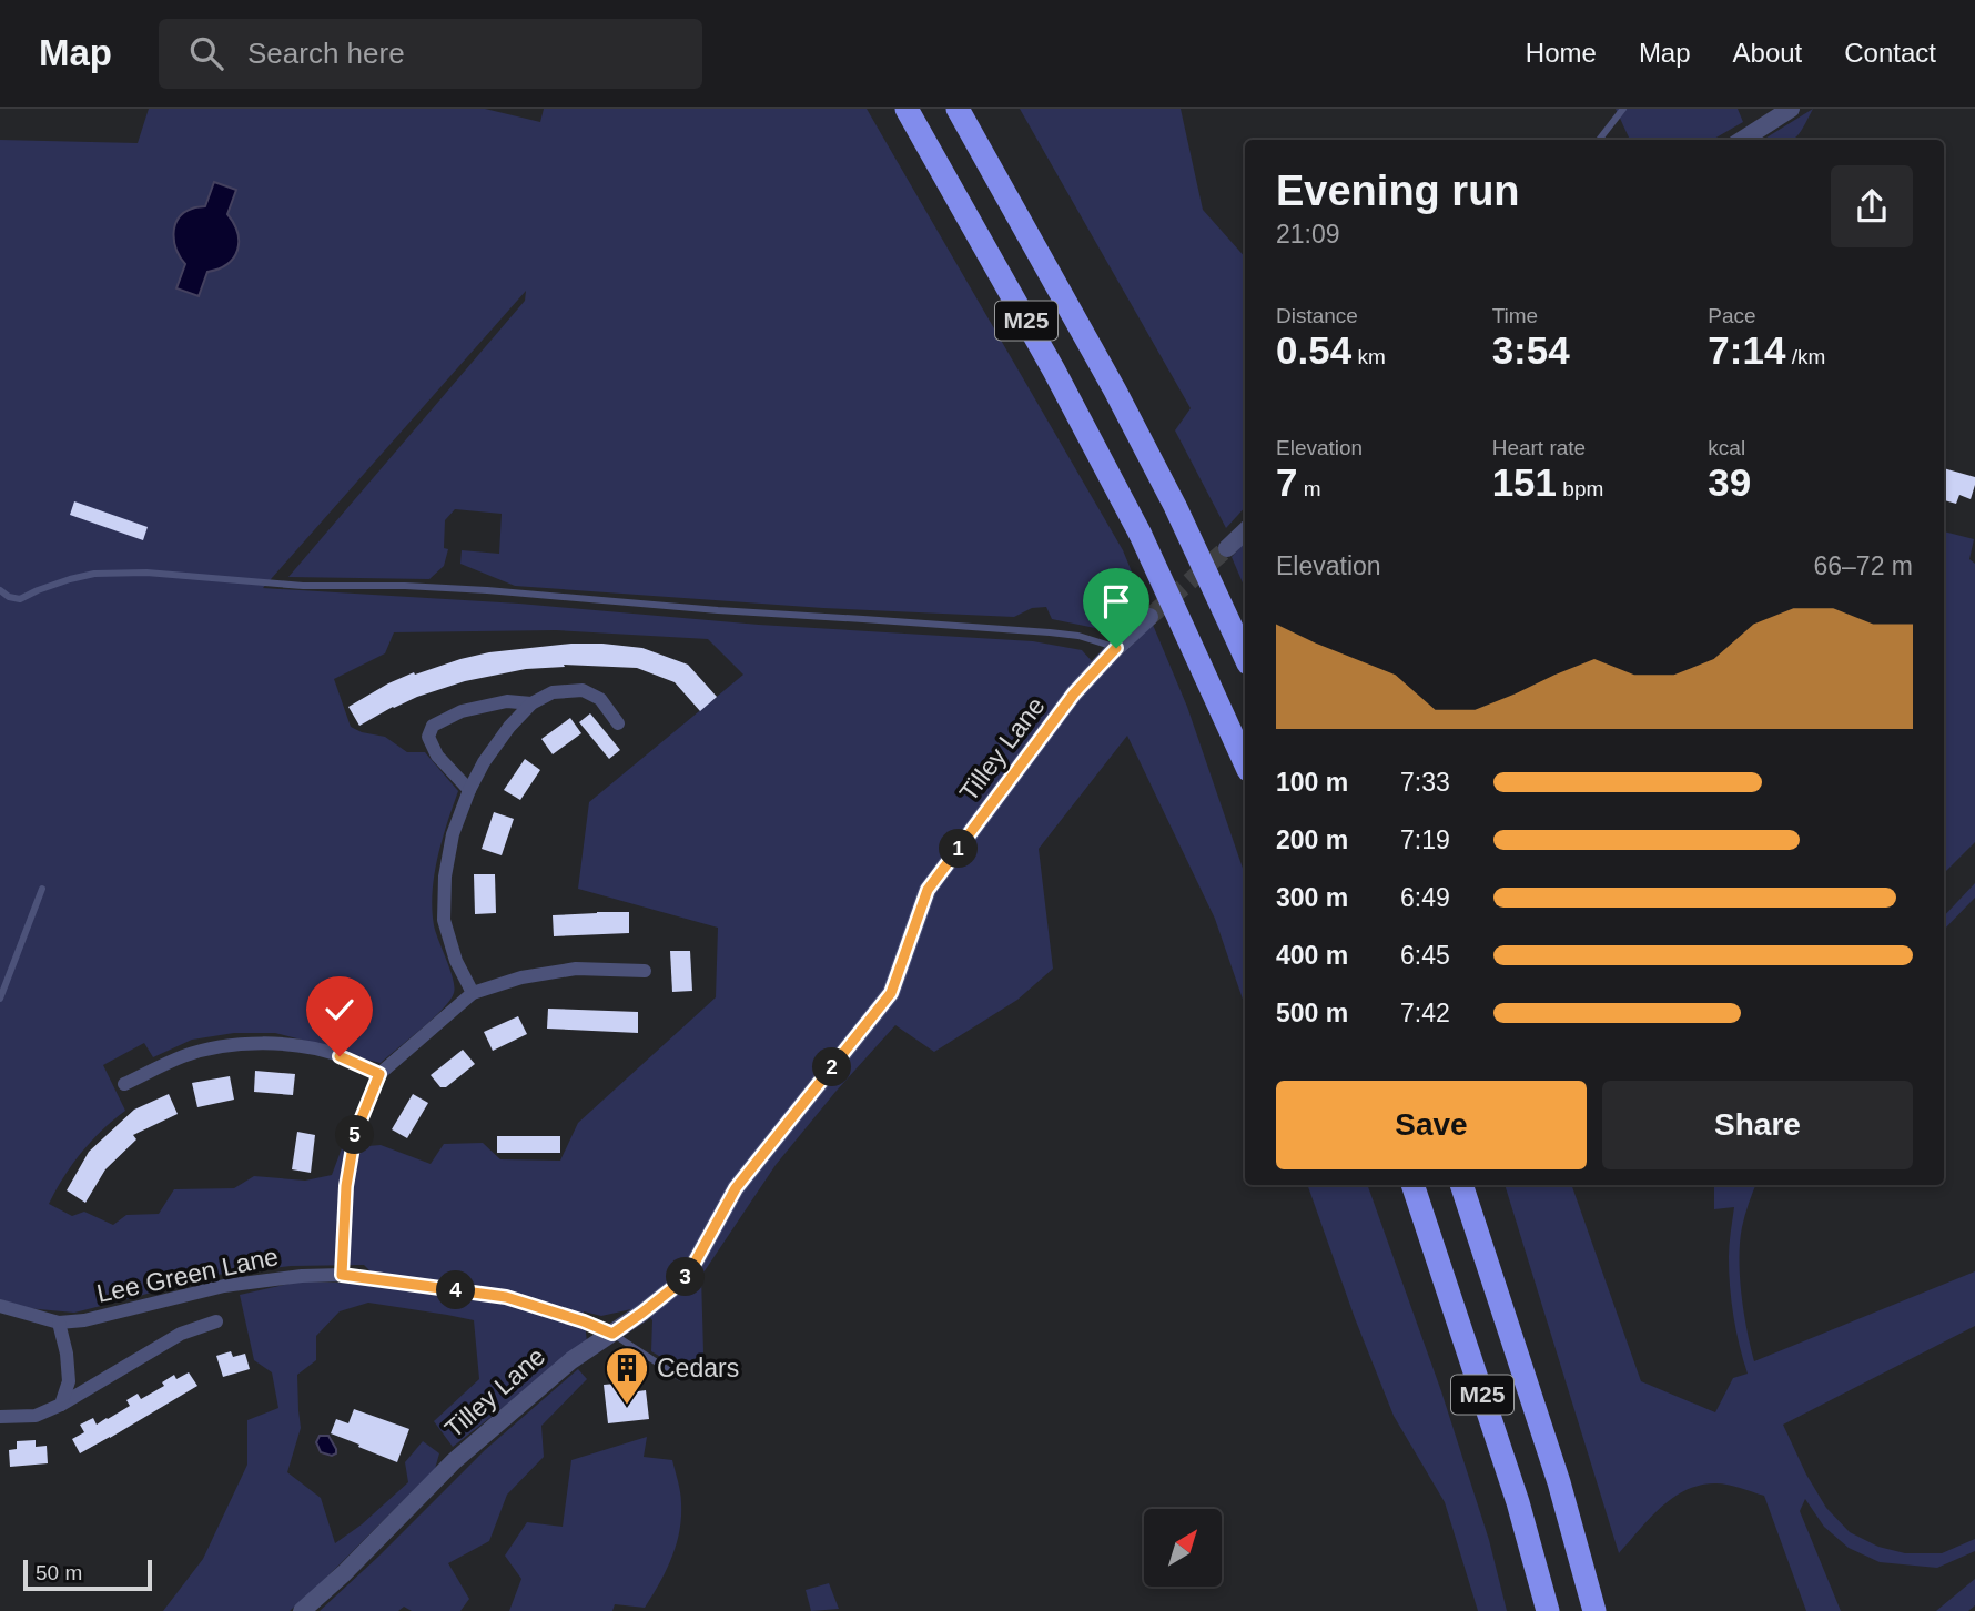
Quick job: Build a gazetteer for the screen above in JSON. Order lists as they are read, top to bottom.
{
  "streets": {
    "highway": ["M25"],
    "street": ["Tilley Lane", "Lee Green Lane"]
  },
  "crossings": [
    ["Tilley Lane", "Lee Green Lane"]
  ],
  "places": {
    "building": ["Cedars"]
  },
  "scale_bar": "50 m",
  "north": "top right",
  "page": {
    "header": "Map",
    "search": "Search here",
    "nav": [
      "Home",
      "Map",
      "About",
      "Contact"
    ],
    "heading": ["Evening run", "21:09"],
    "stats": [
      ["Distance", "0.54 km"],
      ["Time", "3:54"],
      ["Pace", "7:14 /km"],
      ["Elevation", "7 m"],
      ["Heart rate", "151 bpm"],
      ["kcal", "39"]
    ],
    "chart": ["Elevation", "66–72 m"],
    "list": [
      {
        "name": "100 m",
        "note": "7:33"
      },
      {
        "name": "200 m",
        "note": "7:19"
      },
      {
        "name": "300 m",
        "note": "6:49"
      },
      {
        "name": "400 m",
        "note": "6:45"
      },
      {
        "name": "500 m",
        "note": "7:42"
      }
    ],
    "pins": [
      "1",
      "2",
      "5",
      "3",
      "4"
    ],
    "buttons": ["Save", "Share"],
    "scale": "50 m"
  }
}
